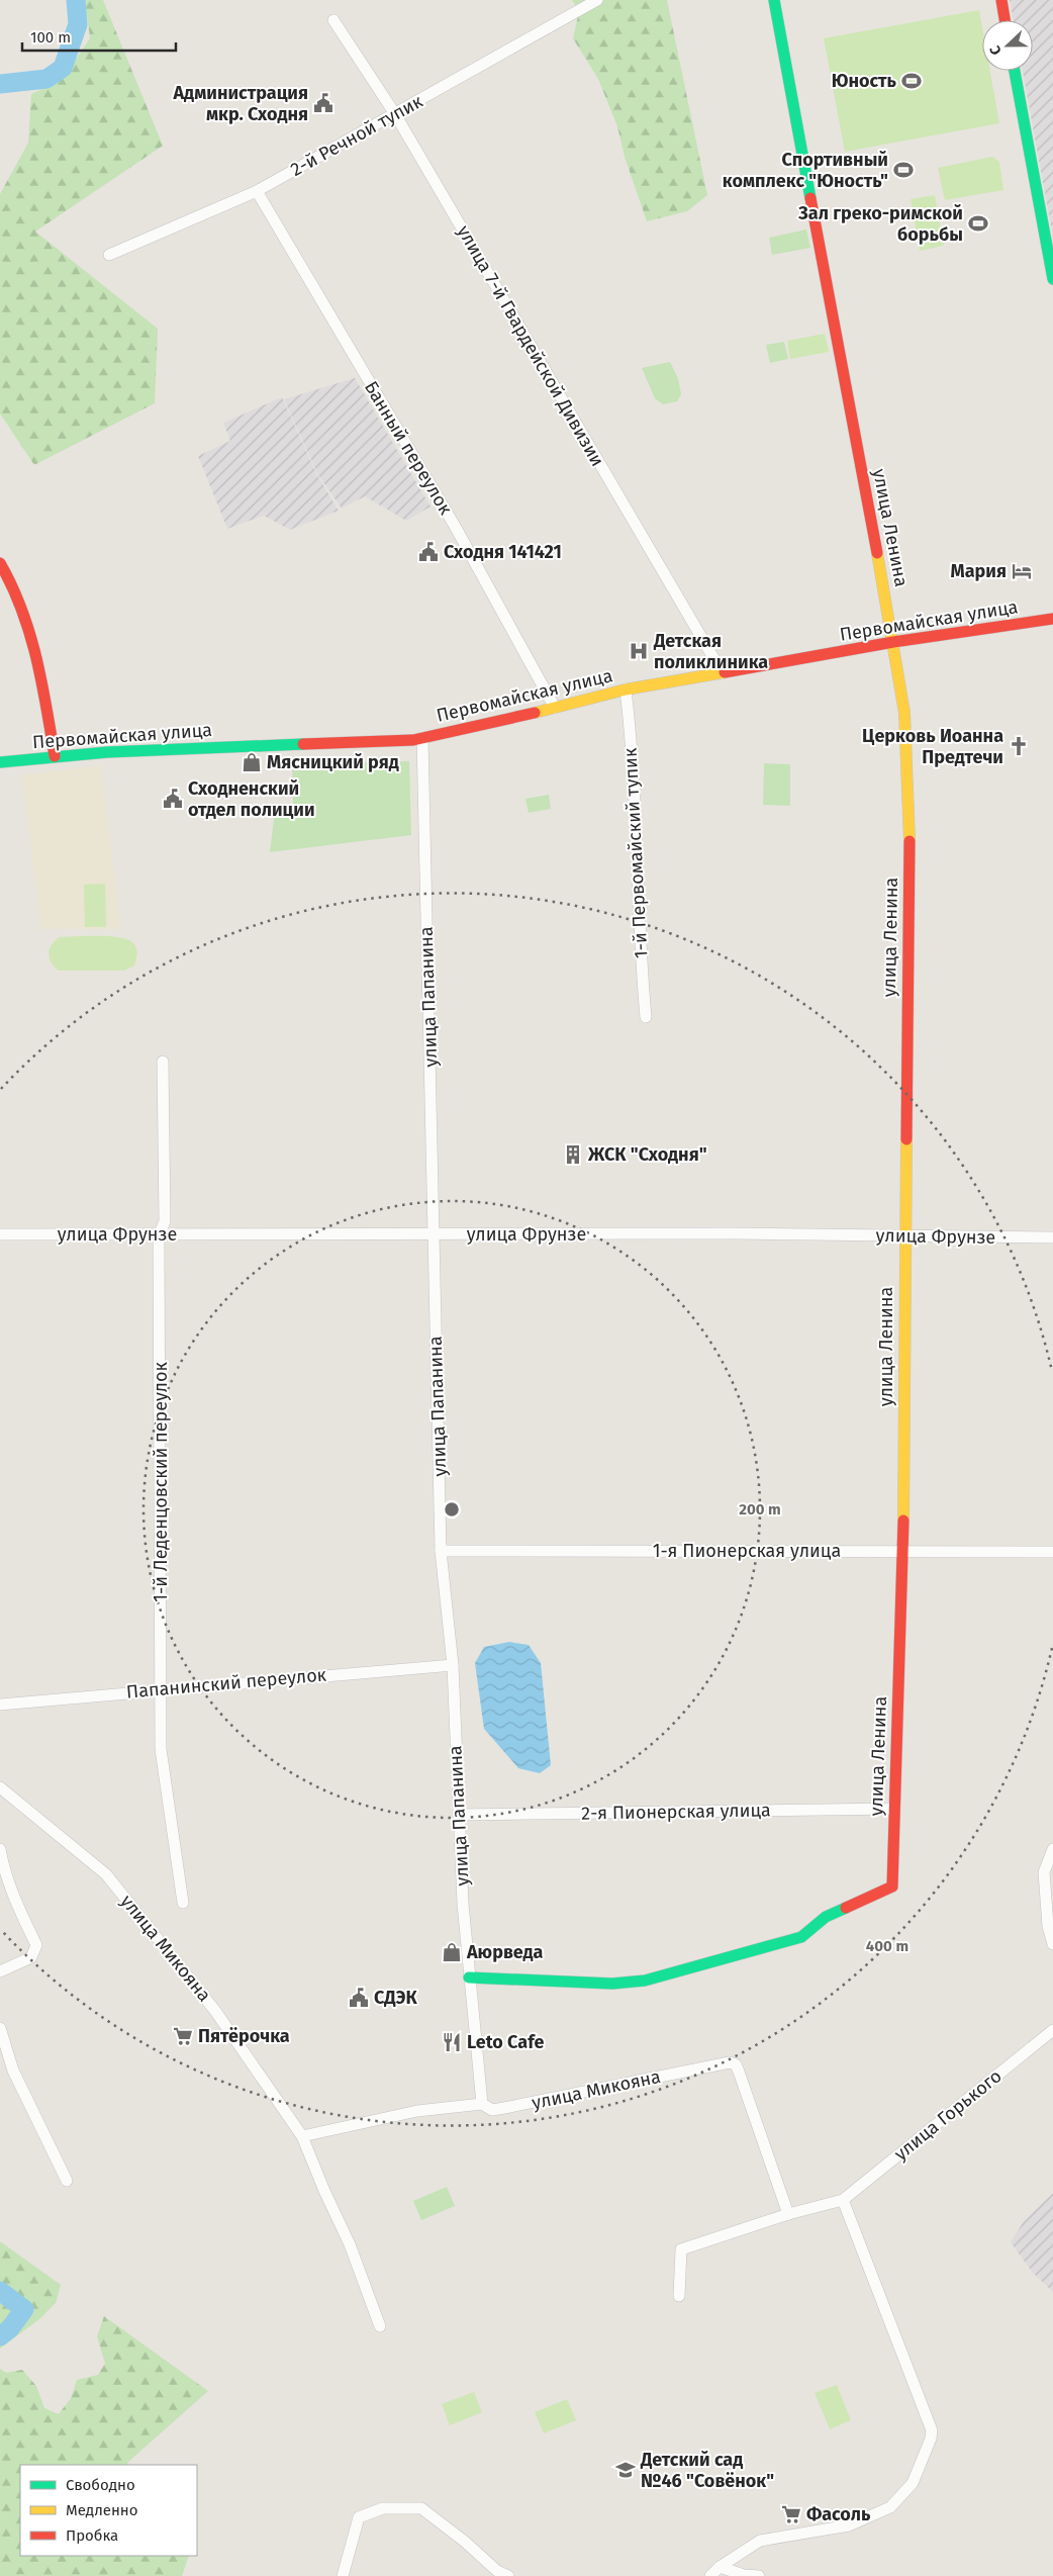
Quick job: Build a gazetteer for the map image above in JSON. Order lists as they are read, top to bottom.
{
  "streets": {
    "street": [
      "2-й Речной тупик",
      "улица 7-й Гвардейской Дивизии",
      "Банный переулок",
      "улица Ленина",
      "Первомайская улица",
      "1-й Первомайский тупик",
      "улица Папанина",
      "улица Фрунзе",
      "1-й Леденцовский переулок",
      "1-я Пионерская улица",
      "Папанинский переулок",
      "2-я Пионерская улица",
      "улица Микояна",
      "улица Горького"
    ]
  },
  "crossings": [
    ["2-й Речной тупик", "улица 7-й Гвардейской Дивизии"],
    ["2-й Речной тупик", "Банный переулок"],
    ["улица 7-й Гвардейской Дивизии", "Первомайская улица"],
    ["Банный переулок", "Первомайская улица"],
    ["улица Ленина", "Первомайская улица"],
    ["улица Ленина", "улица Папанина"],
    ["улица Ленина", "улица Фрунзе"],
    ["улица Ленина", "1-я Пионерская улица"],
    ["улица Ленина", "2-я Пионерская улица"],
    ["Первомайская улица", "1-й Первомайский тупик"],
    ["Первомайская улица", "улица Папанина"],
    ["улица Папанина", "улица Фрунзе"],
    ["улица Папанина", "1-я Пионерская улица"],
    ["улица Папанина", "Папанинский переулок"],
    ["улица Папанина", "2-я Пионерская улица"],
    ["улица Папанина", "улица Микояна"],
    ["улица Фрунзе", "1-й Леденцовский переулок"],
    ["1-й Леденцовский переулок", "Папанинский переулок"],
    ["улица Микояна", "улица Горького"]
  ],
  "places": {
    "sports": ["Юность", "Спортивный комплекс \"Юность\"", "Зал греко-римской борьбы"],
    "public building": [
      "Администрация мкр. Сходня",
      "Сходня 141421",
      "Сходненский отдел полиции",
      "СДЭК"
    ],
    "hotel": ["Мария"],
    "hospital": ["Детская поликлиника"],
    "church": ["Церковь Иоанна Предтечи"],
    "shop": ["Мясницкий ряд", "Аюрведа"],
    "building": ["ЖСК \"Сходня\""],
    "supermarket": ["Пятёрочка", "Фасоль"],
    "restaurant": ["Leto Cafe"],
    "school or university": ["Детский сад №46 \"Совёнок\""]
  },
  "legend": ["Свободно", "Медленно", "Пробка"],
  "scale_bar": "100 m",
  "north": "left",
  "rings": ["200 m", "400 m"]
}
